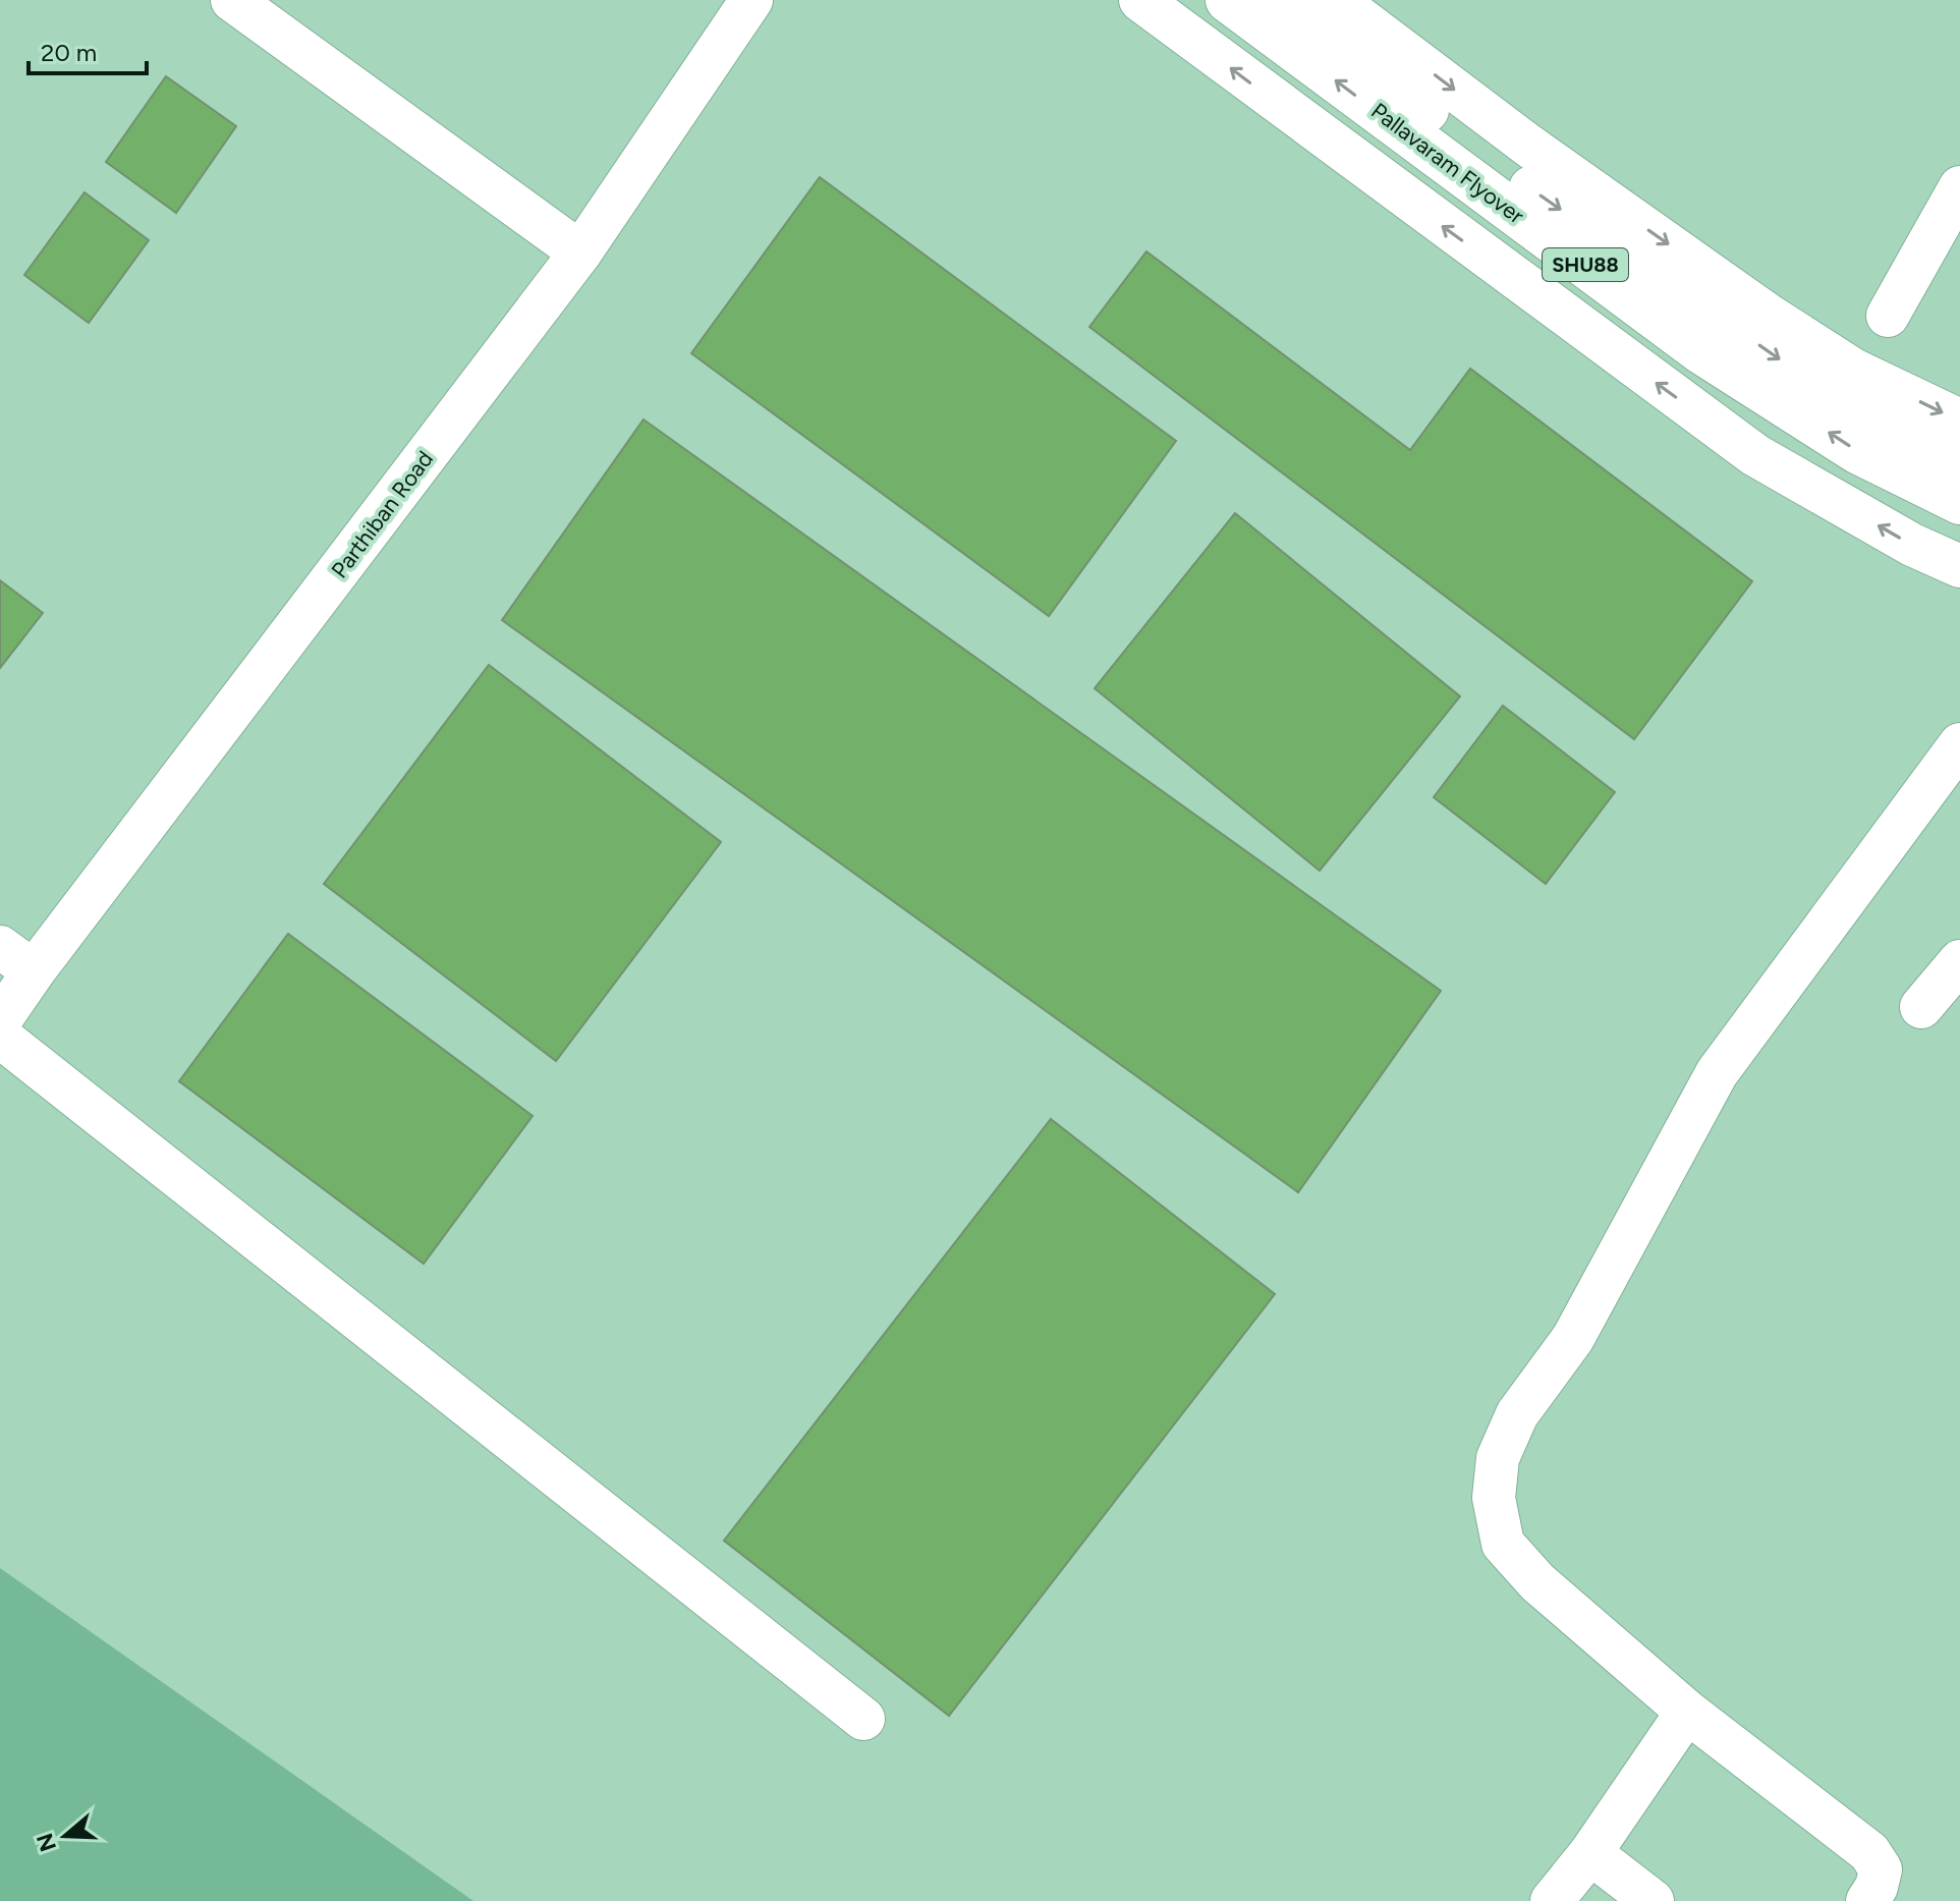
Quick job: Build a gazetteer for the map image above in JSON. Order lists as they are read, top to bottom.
{
  "streets": {
    "main road": ["Pallavaram Flyover", "SHU88"],
    "street": ["Parthiban Road"]
  },
  "scale_bar": "20 m",
  "north": "left"
}
